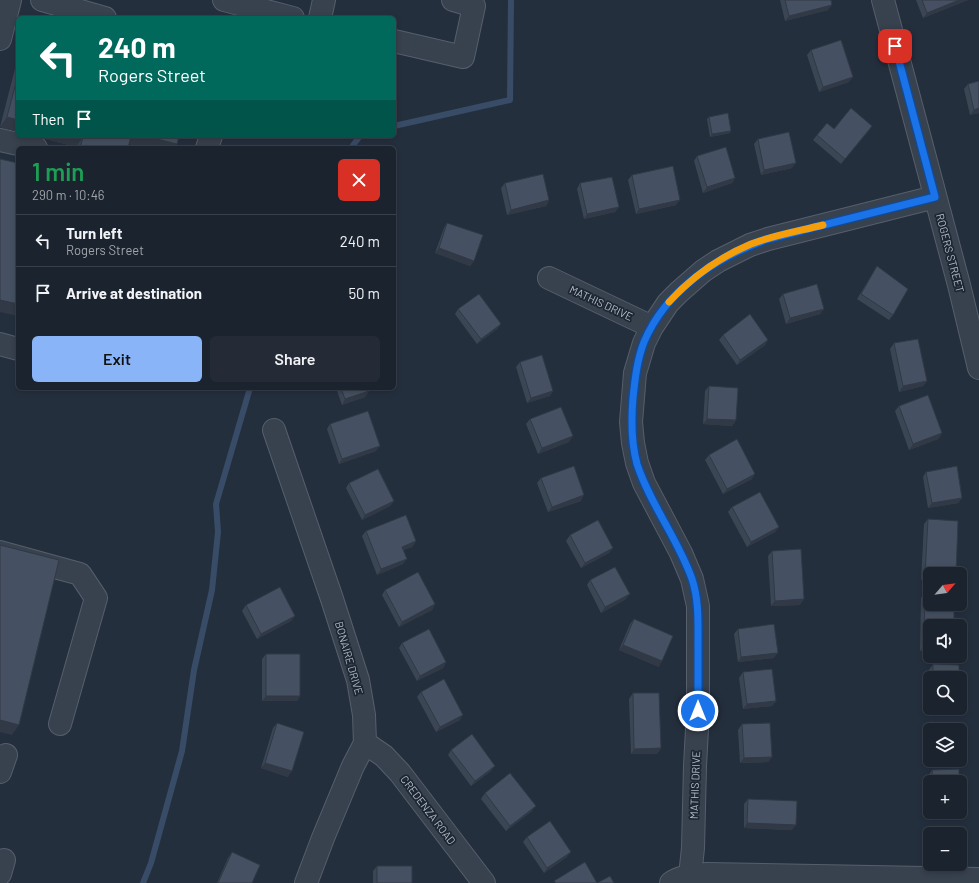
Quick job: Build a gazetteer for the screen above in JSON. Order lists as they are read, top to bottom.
{
  "streets": {
    "street": [
      "ROGERS STREET",
      "MATHIS DRIVE",
      "BONAIRE DRIVE",
      "CREDENZA ROAD"
    ]
  },
  "crossings": [
    ["ROGERS STREET", "MATHIS DRIVE"],
    ["BONAIRE DRIVE", "CREDENZA ROAD"]
  ],
  "north": "top right",
  "page": {
    "turn": ["240 m", "Rogers Street"],
    "then": "Then",
    "heading": ["1 min", "290 m · 10:46"],
    "list": [
      {
        "name": "Turn left",
        "note": "Rogers Street",
        "value": "240 m"
      },
      {
        "name": "Arrive at destination",
        "value": "50 m"
      }
    ],
    "buttons": ["Exit", "Share"],
    "map_buttons": ["+", "−"]
  }
}
